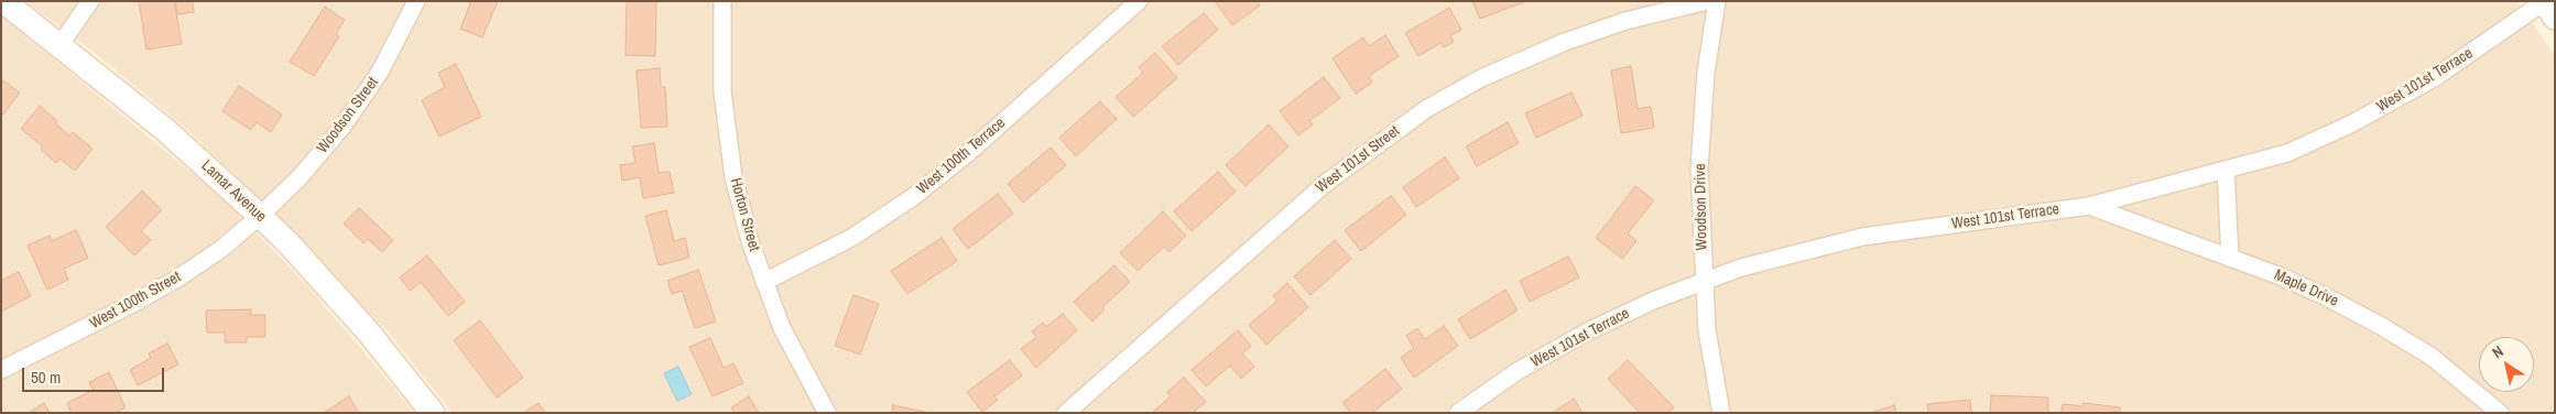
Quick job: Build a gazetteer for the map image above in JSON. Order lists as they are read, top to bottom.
{
  "streets": {
    "street": [
      "West 101st Terrace",
      "Woodson Street",
      "West 100th Terrace",
      "West 101st Street",
      "Lamar Avenue",
      "Woodson Drive",
      "Horton Street",
      "Maple Drive",
      "West 100th Street"
    ]
  },
  "crossings": [
    ["West 101st Terrace", "Woodson Drive"],
    ["West 101st Terrace", "Maple Drive"],
    ["Woodson Street", "Lamar Avenue"],
    ["Woodson Street", "West 100th Street"],
    ["West 100th Terrace", "Horton Street"],
    ["Lamar Avenue", "West 100th Street"]
  ],
  "scale_bar": "50 m",
  "north": "top left"
}
